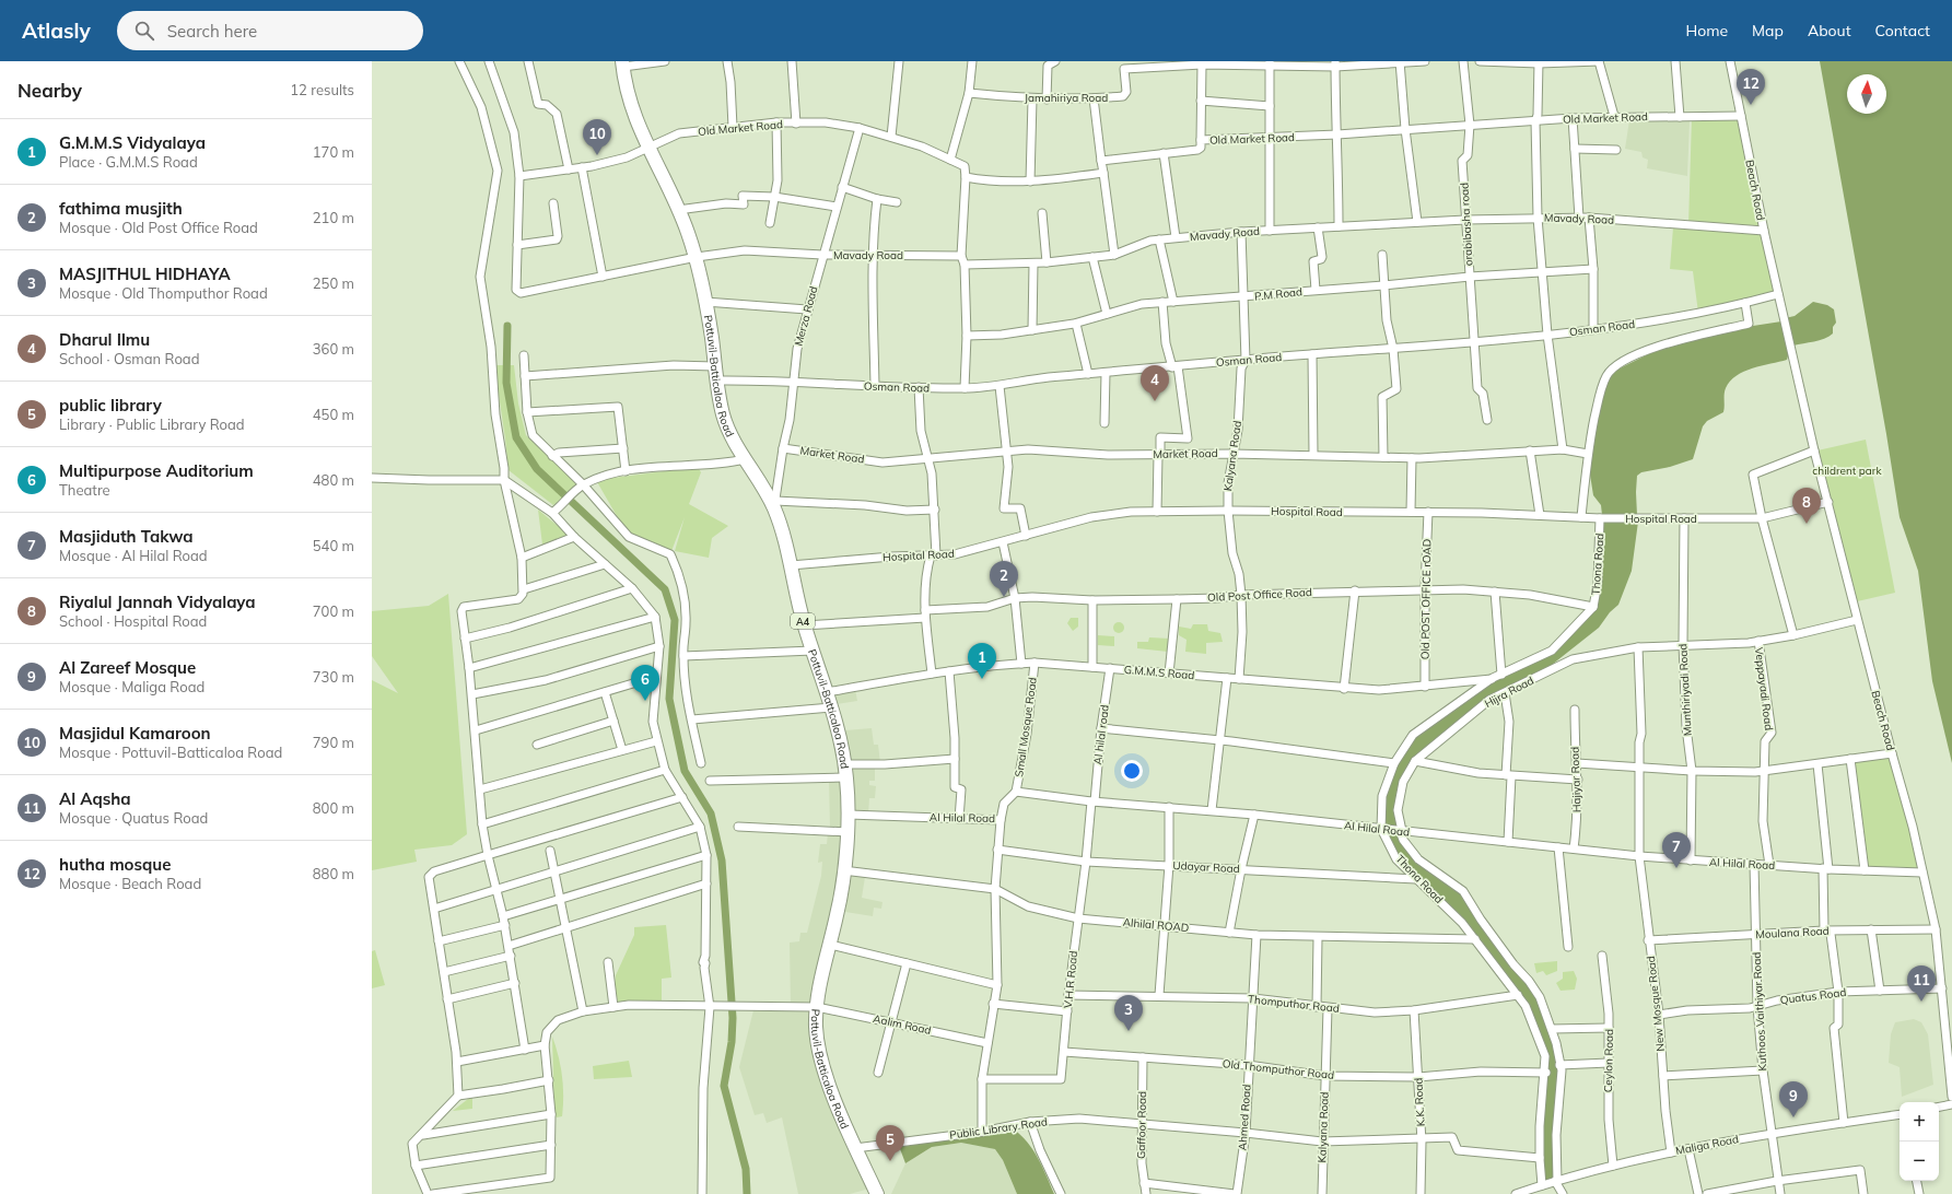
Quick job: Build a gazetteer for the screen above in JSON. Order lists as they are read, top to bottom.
{
  "streets": {
    "highway": ["Pottuvil-Batticaloa Road", "A4"],
    "street": [
      "Jamahiriya Road",
      "Old Market Road",
      "Beach Road",
      "Mavady Road",
      "orabibasha road",
      "P.M Road",
      "Merza Road",
      "Osman Road",
      "Market Road",
      "Kalyana Road",
      "Hospital Road",
      "Thona Road",
      "Old Post Office Road",
      "Old POST OFFICE rOAD",
      "G.M.M.S Road",
      "Veppayadi Road",
      "Munthiriyadi Road",
      "Hijra Road",
      "Small Mosque Road",
      "Al hilal road",
      "Hajiyar Road",
      "Al Hilal Road",
      "Udayar Road",
      "Alhilal ROAD",
      "Moulana Road",
      "V.H.R Road",
      "Quatus Road",
      "Thomputhor Road",
      "New Mosque Road",
      "Kuthoos Vaithiyar Road",
      "Aalim Road",
      "Ceylon Road",
      "Old Thomputhor Road",
      "K.K. Road",
      "Ahmed Road",
      "Gaffoor Road",
      "Public Library Road",
      "Maliga Road"
    ]
  },
  "crossings": [
    ["Old Market Road", "Beach Road"],
    ["Old Market Road", "orabibasha road"],
    ["Old Market Road", "Merza Road"],
    ["Old Market Road", "Pottuvil-Batticaloa Road"],
    ["Beach Road", "Mavady Road"],
    ["Beach Road", "Osman Road"],
    ["Beach Road", "Hospital Road"],
    ["Beach Road", "Hijra Road"],
    ["Beach Road", "Al Hilal Road"],
    ["Beach Road", "Moulana Road"],
    ["Beach Road", "Quatus Road"],
    ["Mavady Road", "orabibasha road"],
    ["Mavady Road", "Merza Road"],
    ["Mavady Road", "Pottuvil-Batticaloa Road"],
    ["Mavady Road", "Kalyana Road"],
    ["orabibasha road", "P.M Road"],
    ["orabibasha road", "Osman Road"],
    ["P.M Road", "Kalyana Road"],
    ["Merza Road", "Osman Road"],
    ["Merza Road", "Pottuvil-Batticaloa Road"],
    ["Merza Road", "Market Road"],
    ["Osman Road", "Pottuvil-Batticaloa Road"],
    ["Osman Road", "Kalyana Road"],
    ["Pottuvil-Batticaloa Road", "Hospital Road"],
    ["Pottuvil-Batticaloa Road", "Old Post Office Road"],
    ["Pottuvil-Batticaloa Road", "G.M.M.S Road"],
    ["Pottuvil-Batticaloa Road", "Al Hilal Road"],
    ["Pottuvil-Batticaloa Road", "Alhilal ROAD"],
    ["Pottuvil-Batticaloa Road", "Aalim Road"],
    ["Pottuvil-Batticaloa Road", "Public Library Road"],
    ["Market Road", "Kalyana Road"],
    ["Kalyana Road", "Hospital Road"],
    ["Kalyana Road", "Old Post Office Road"],
    ["Kalyana Road", "G.M.M.S Road"],
    ["Kalyana Road", "Thomputhor Road"],
    ["Kalyana Road", "Old Thomputhor Road"],
    ["Hospital Road", "Thona Road"],
    ["Hospital Road", "Old POST OFFICE rOAD"],
    ["Hospital Road", "Munthiriyadi Road"],
    ["Thona Road", "Old Post Office Road"],
    ["Thona Road", "G.M.M.S Road"],
    ["Thona Road", "Al Hilal Road"],
    ["Thona Road", "Udayar Road"],
    ["Thona Road", "Alhilal ROAD"],
    ["Thona Road", "Thomputhor Road"],
    ["Thona Road", "Old Thomputhor Road"],
    ["Thona Road", "Maliga Road"],
    ["Old Post Office Road", "Old POST OFFICE rOAD"],
    ["Old POST OFFICE rOAD", "G.M.M.S Road"],
    ["G.M.M.S Road", "Small Mosque Road"],
    ["G.M.M.S Road", "Al hilal road"],
    ["Veppayadi Road", "Hijra Road"],
    ["Veppayadi Road", "Al Hilal Road"],
    ["Munthiriyadi Road", "Hijra Road"],
    ["Munthiriyadi Road", "Al Hilal Road"],
    ["Hijra Road", "Al Hilal Road"],
    ["Hijra Road", "Maliga Road"],
    ["Small Mosque Road", "Al Hilal Road"],
    ["Al hilal road", "Al Hilal Road"],
    ["Al hilal road", "V.H.R Road"],
    ["Hajiyar Road", "Al Hilal Road"],
    ["Al Hilal Road", "V.H.R Road"],
    ["Al Hilal Road", "New Mosque Road"],
    ["Al Hilal Road", "Kuthoos Vaithiyar Road"],
    ["Udayar Road", "V.H.R Road"],
    ["Alhilal ROAD", "V.H.R Road"],
    ["Alhilal ROAD", "Ahmed Road"],
    ["Moulana Road", "New Mosque Road"],
    ["Moulana Road", "Kuthoos Vaithiyar Road"],
    ["V.H.R Road", "Thomputhor Road"],
    ["V.H.R Road", "Old Thomputhor Road"],
    ["Quatus Road", "New Mosque Road"],
    ["Quatus Road", "Kuthoos Vaithiyar Road"],
    ["Thomputhor Road", "K.K. Road"],
    ["Thomputhor Road", "Ahmed Road"],
    ["New Mosque Road", "Maliga Road"],
    ["Kuthoos Vaithiyar Road", "Maliga Road"],
    ["Ceylon Road", "Maliga Road"],
    ["Old Thomputhor Road", "K.K. Road"],
    ["Old Thomputhor Road", "Ahmed Road"],
    ["Old Thomputhor Road", "Gaffoor Road"],
    ["Gaffoor Road", "Public Library Road"]
  ],
  "parks": ["childrent park"],
  "north": "top",
  "page": {
    "header": "Atlasly",
    "search": "Search here",
    "nav": [
      "Home",
      "Map",
      "About",
      "Contact"
    ],
    "heading": ["Nearby", "12 results"],
    "pins": [
      "12",
      "10",
      "4",
      "8",
      "2",
      "1",
      "6",
      "7",
      "11",
      "3",
      "9",
      "5"
    ],
    "list": [
      {
        "mark": "1",
        "name": "G.M.M.S Vidyalaya",
        "note": "Place · G.M.M.S Road",
        "value": "170 m"
      },
      {
        "mark": "2",
        "name": "fathima musjith",
        "note": "Mosque · Old Post Office Road",
        "value": "210 m"
      },
      {
        "mark": "3",
        "name": "MASJITHUL HIDHAYA",
        "note": "Mosque · Old Thomputhor Road",
        "value": "250 m"
      },
      {
        "mark": "4",
        "name": "Dharul Ilmu",
        "note": "School · Osman Road",
        "value": "360 m"
      },
      {
        "mark": "5",
        "name": "public library",
        "note": "Library · Public Library Road",
        "value": "450 m"
      },
      {
        "mark": "6",
        "name": "Multipurpose Auditorium",
        "note": "Theatre",
        "value": "480 m"
      },
      {
        "mark": "7",
        "name": "Masjiduth Takwa",
        "note": "Mosque · Al Hilal Road",
        "value": "540 m"
      },
      {
        "mark": "8",
        "name": "Riyalul Jannah Vidyalaya",
        "note": "School · Hospital Road",
        "value": "700 m"
      },
      {
        "mark": "9",
        "name": "Al Zareef Mosque",
        "note": "Mosque · Maliga Road",
        "value": "730 m"
      },
      {
        "mark": "10",
        "name": "Masjidul Kamaroon",
        "note": "Mosque · Pottuvil-Batticaloa Road",
        "value": "790 m"
      },
      {
        "mark": "11",
        "name": "Al Aqsha",
        "note": "Mosque · Quatus Road",
        "value": "800 m"
      },
      {
        "mark": "12",
        "name": "hutha mosque",
        "note": "Mosque · Beach Road",
        "value": "880 m"
      }
    ],
    "map_buttons": ["+", "−"]
  }
}
